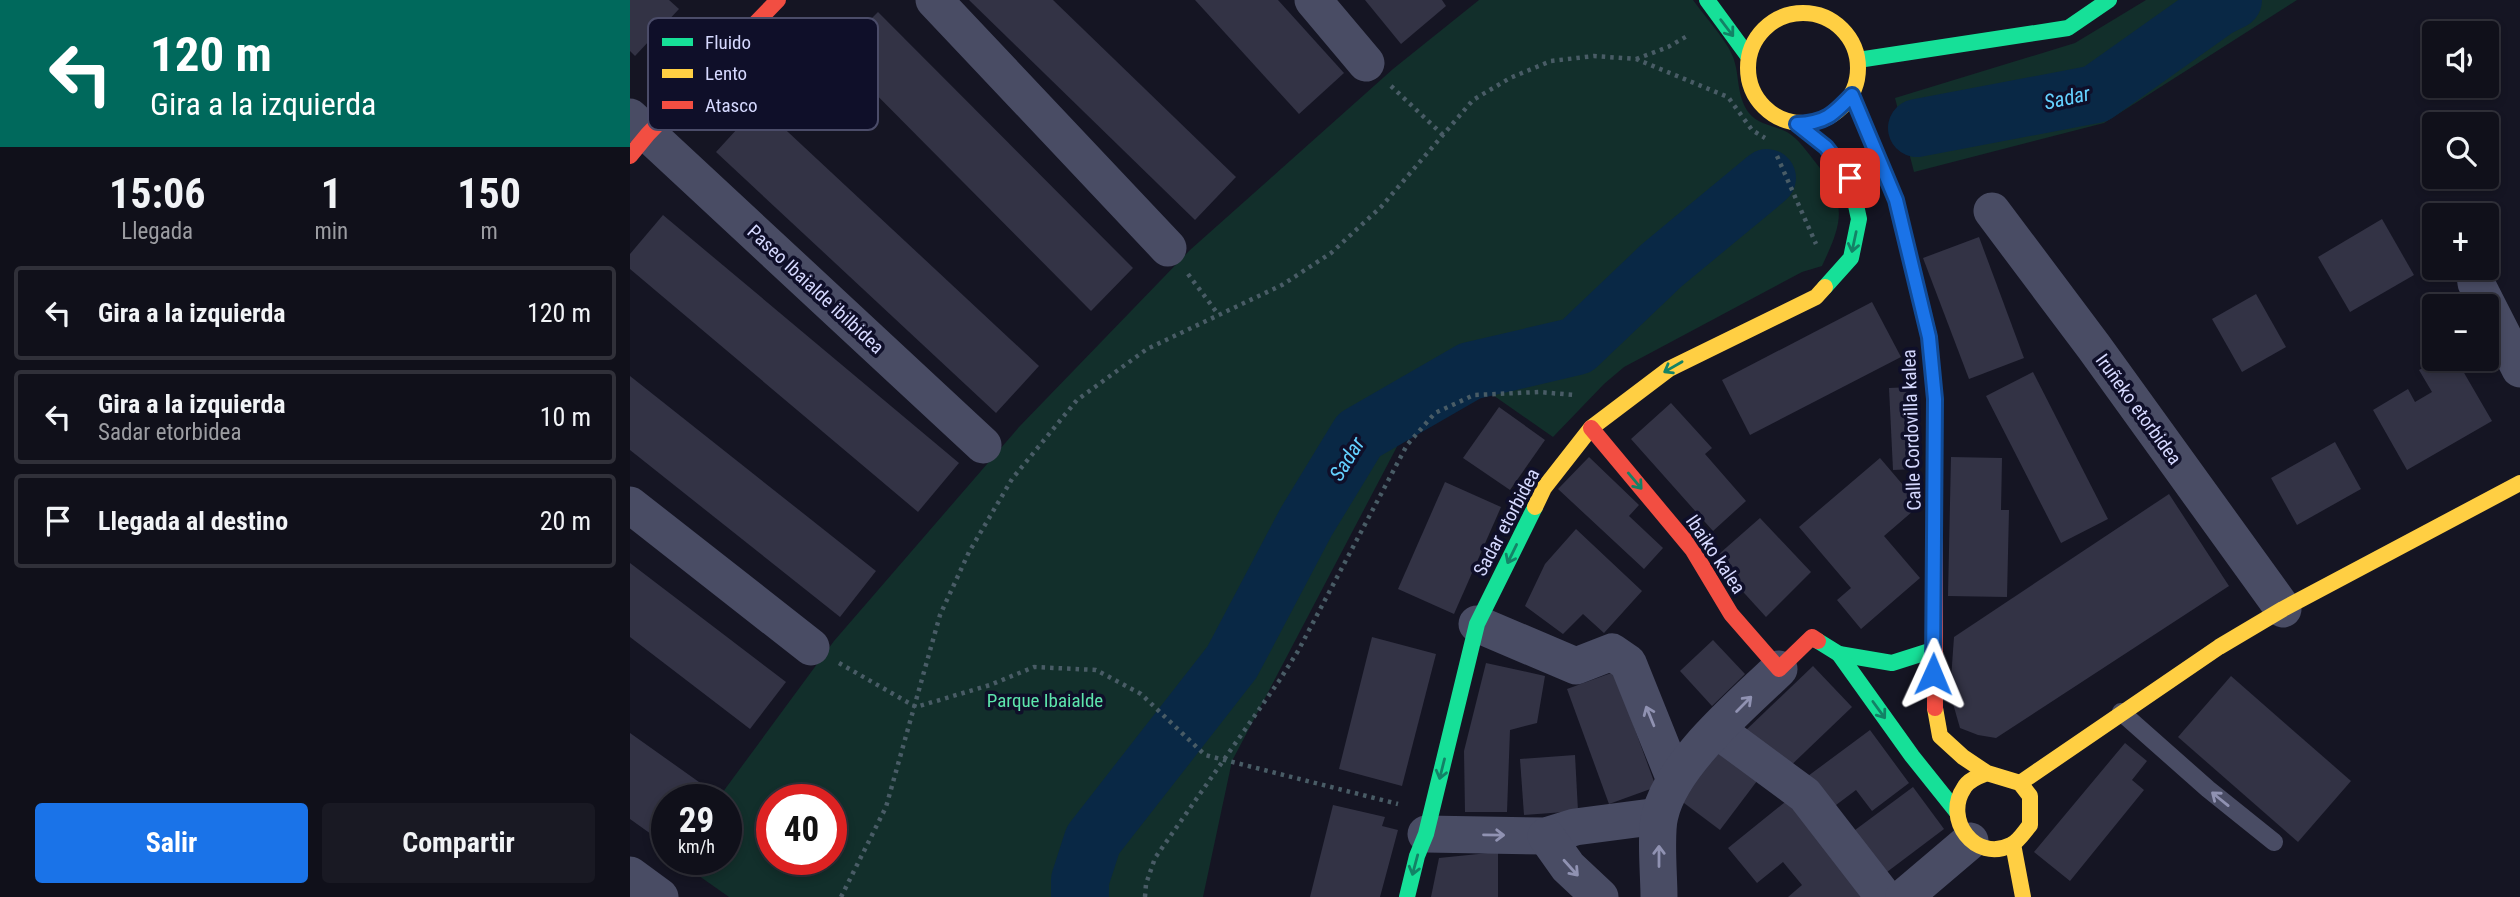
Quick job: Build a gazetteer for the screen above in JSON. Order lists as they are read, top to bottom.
{
  "streets": {
    "street": [
      "Paseo Ibaialde ibilbidea",
      "Iruñeko etorbidea",
      "Calle Cordovilla kalea",
      "Sadar etorbidea",
      "Ibaiko kalea"
    ]
  },
  "crossings": [
    ["Calle Cordovilla kalea", "Sadar etorbidea"],
    ["Sadar etorbidea", "Ibaiko kalea"]
  ],
  "one_way": ["Sadar etorbidea", "Ibaiko kalea"],
  "water": ["Sadar"],
  "parks": ["Parque Ibaialde"],
  "legend": ["Fluido", "Lento", "Atasco"],
  "page": {
    "turn": ["120 m", "Gira a la izquierda"],
    "map_buttons": ["+", "−"],
    "eta": [
      "15:06",
      "Llegada",
      "1",
      "min",
      "150",
      "m"
    ],
    "list": [
      {
        "name": "Gira a la izquierda",
        "value": "120 m"
      },
      {
        "name": "Gira a la izquierda",
        "note": "Sadar etorbidea",
        "value": "10 m"
      },
      {
        "name": "Llegada al destino",
        "value": "20 m"
      }
    ],
    "speed": "29 km/h",
    "limit": "40",
    "buttons": ["Salir", "Compartir"]
  }
}
